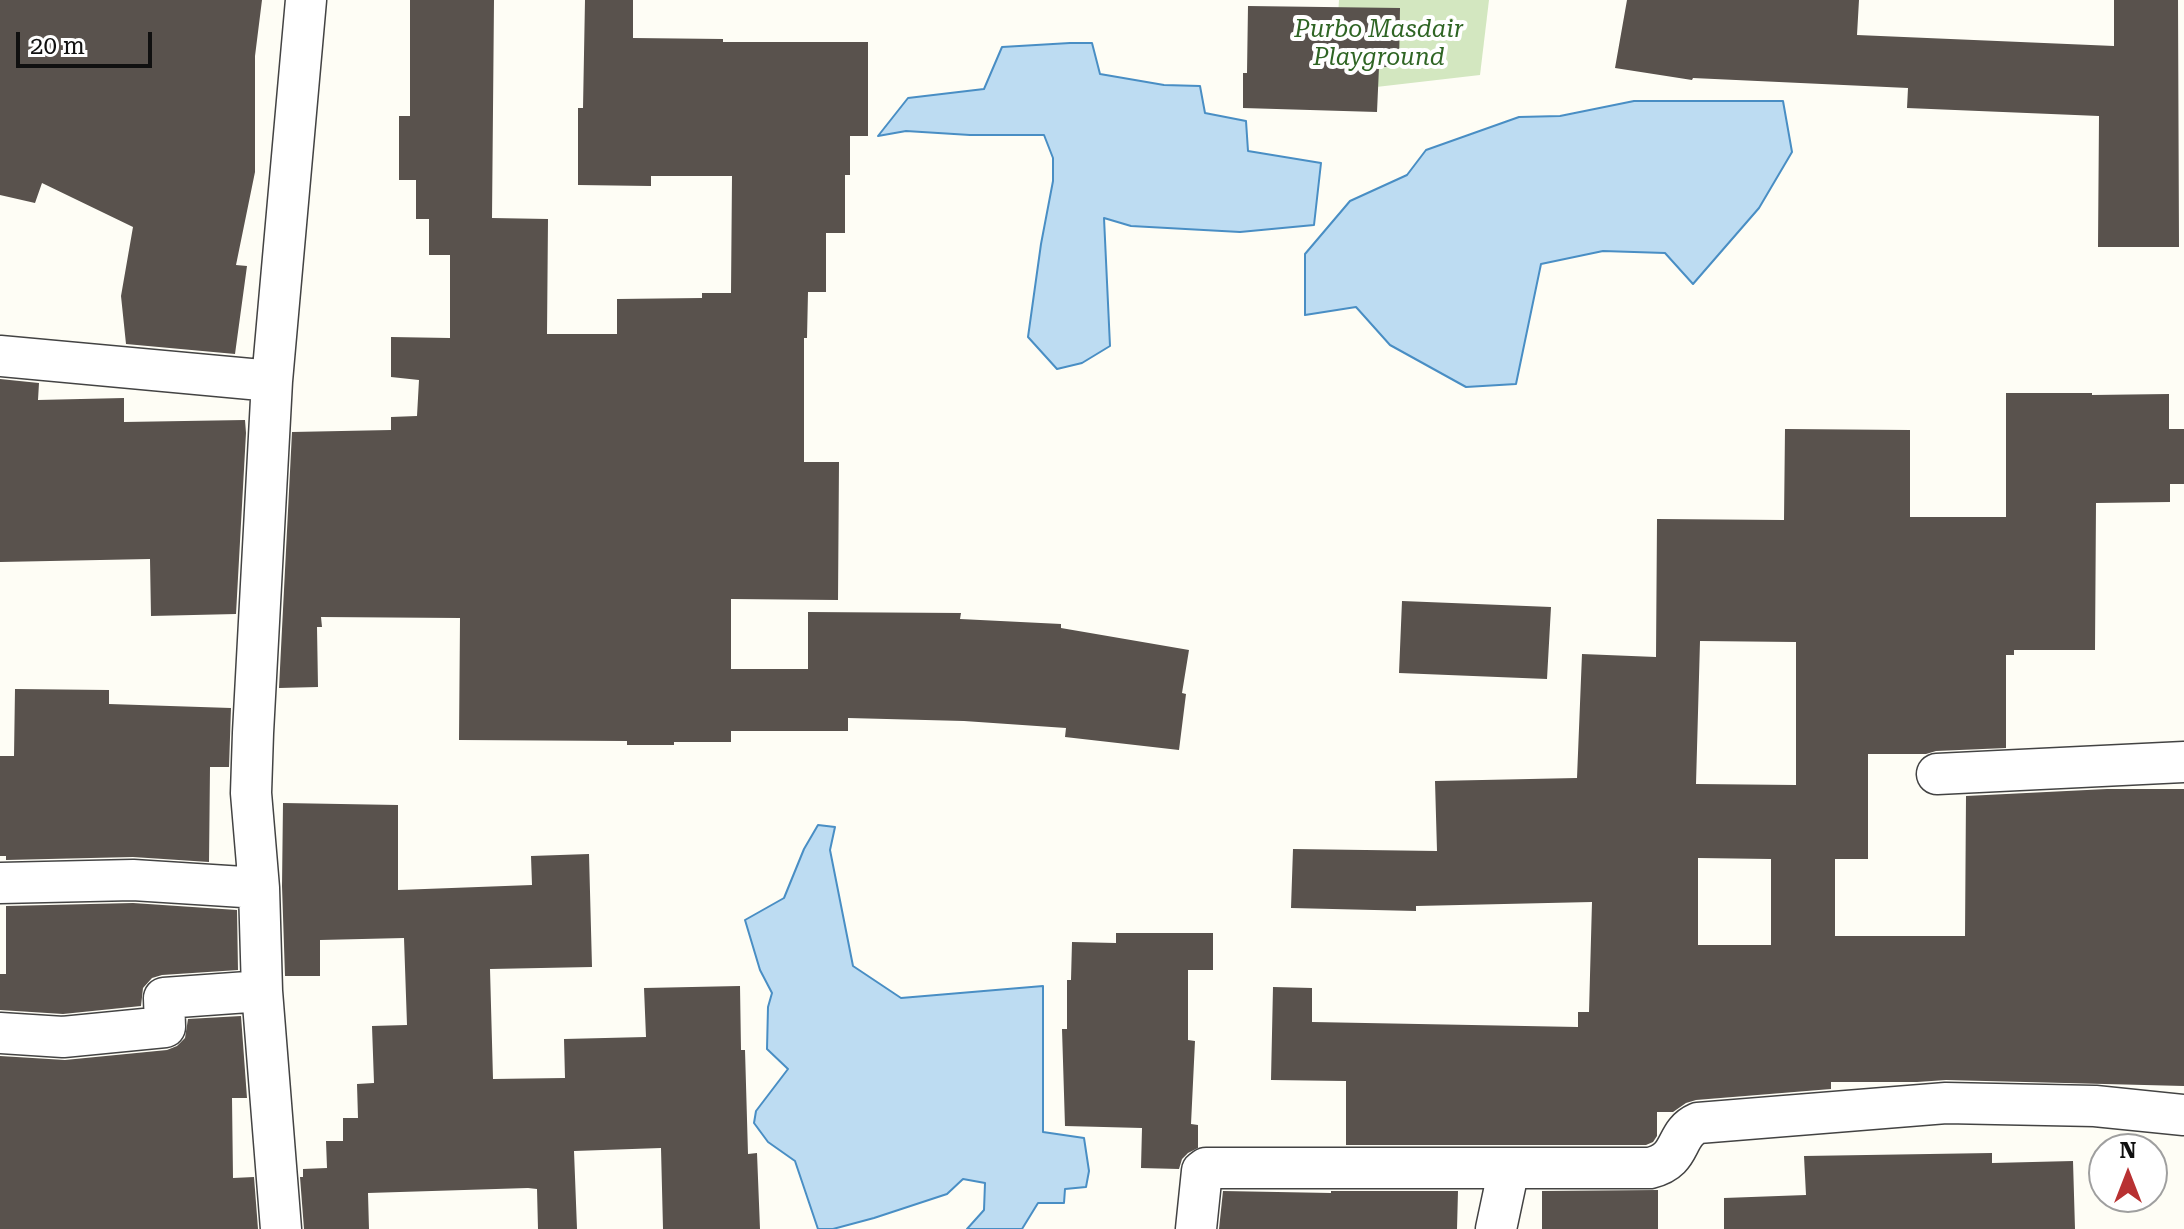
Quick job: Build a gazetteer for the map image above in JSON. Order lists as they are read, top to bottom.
{
  "parks": ["Purbo Masdair Playground"],
  "scale_bar": "20 m",
  "north": "top"
}
